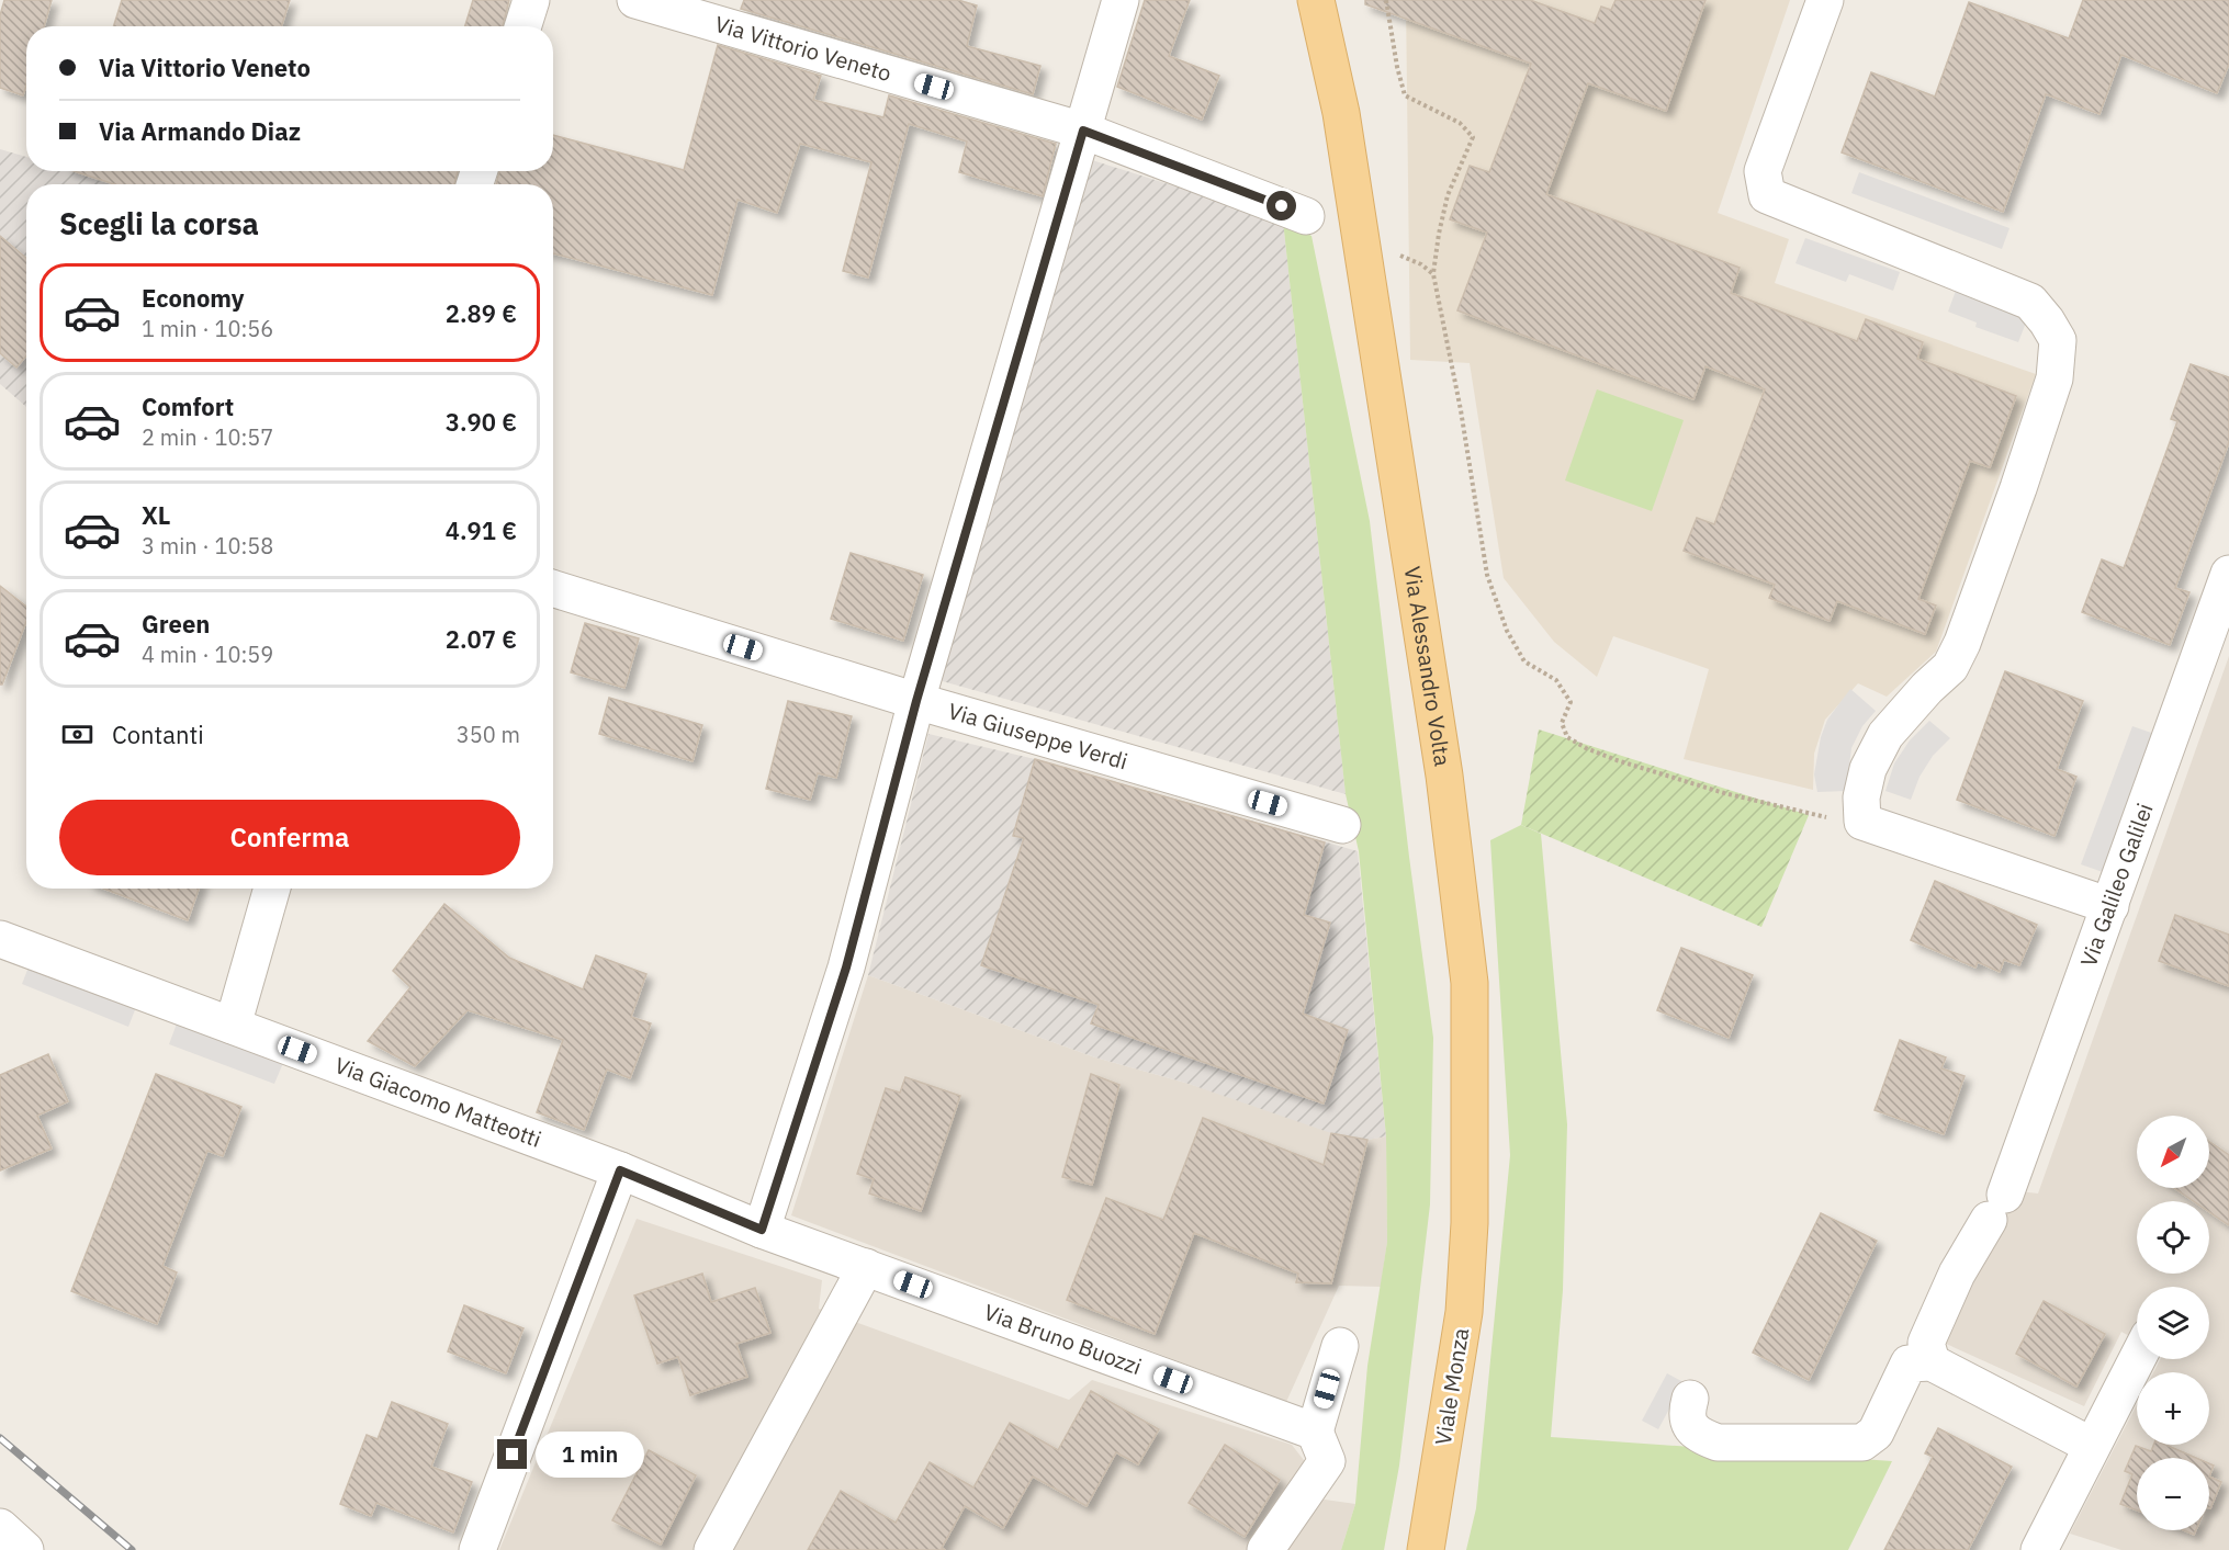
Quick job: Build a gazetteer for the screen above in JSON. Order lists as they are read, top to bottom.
{
  "streets": {
    "main road": ["Via Alessandro Volta", "Viale Monza"],
    "street": [
      "Via Vittorio Veneto",
      "Via Giuseppe Verdi",
      "Via Galileo Galilei",
      "Via Giacomo Matteotti",
      "Via Bruno Buozzi"
    ]
  },
  "crossings": [
    ["Via Alessandro Volta", "Viale Monza"],
    ["Via Giacomo Matteotti", "Via Bruno Buozzi"]
  ],
  "north": "bottom left",
  "page": {
    "banner": ["Via Vittorio Veneto", "Via Armando Diaz"],
    "heading": "Scegli la corsa",
    "list": [
      {
        "name": "Economy",
        "note": "1 min · 10:56",
        "value": "2.89 €"
      },
      {
        "name": "Comfort",
        "note": "2 min · 10:57",
        "value": "3.90 €"
      },
      {
        "name": "XL",
        "note": "3 min · 10:58",
        "value": "4.91 €"
      },
      {
        "name": "Green",
        "note": "4 min · 10:59",
        "value": "2.07 €"
      }
    ],
    "pay": ["Contanti", "350 m"],
    "buttons": "Conferma",
    "map_buttons": ["+", "−"],
    "bubble": "1 min"
  }
}
